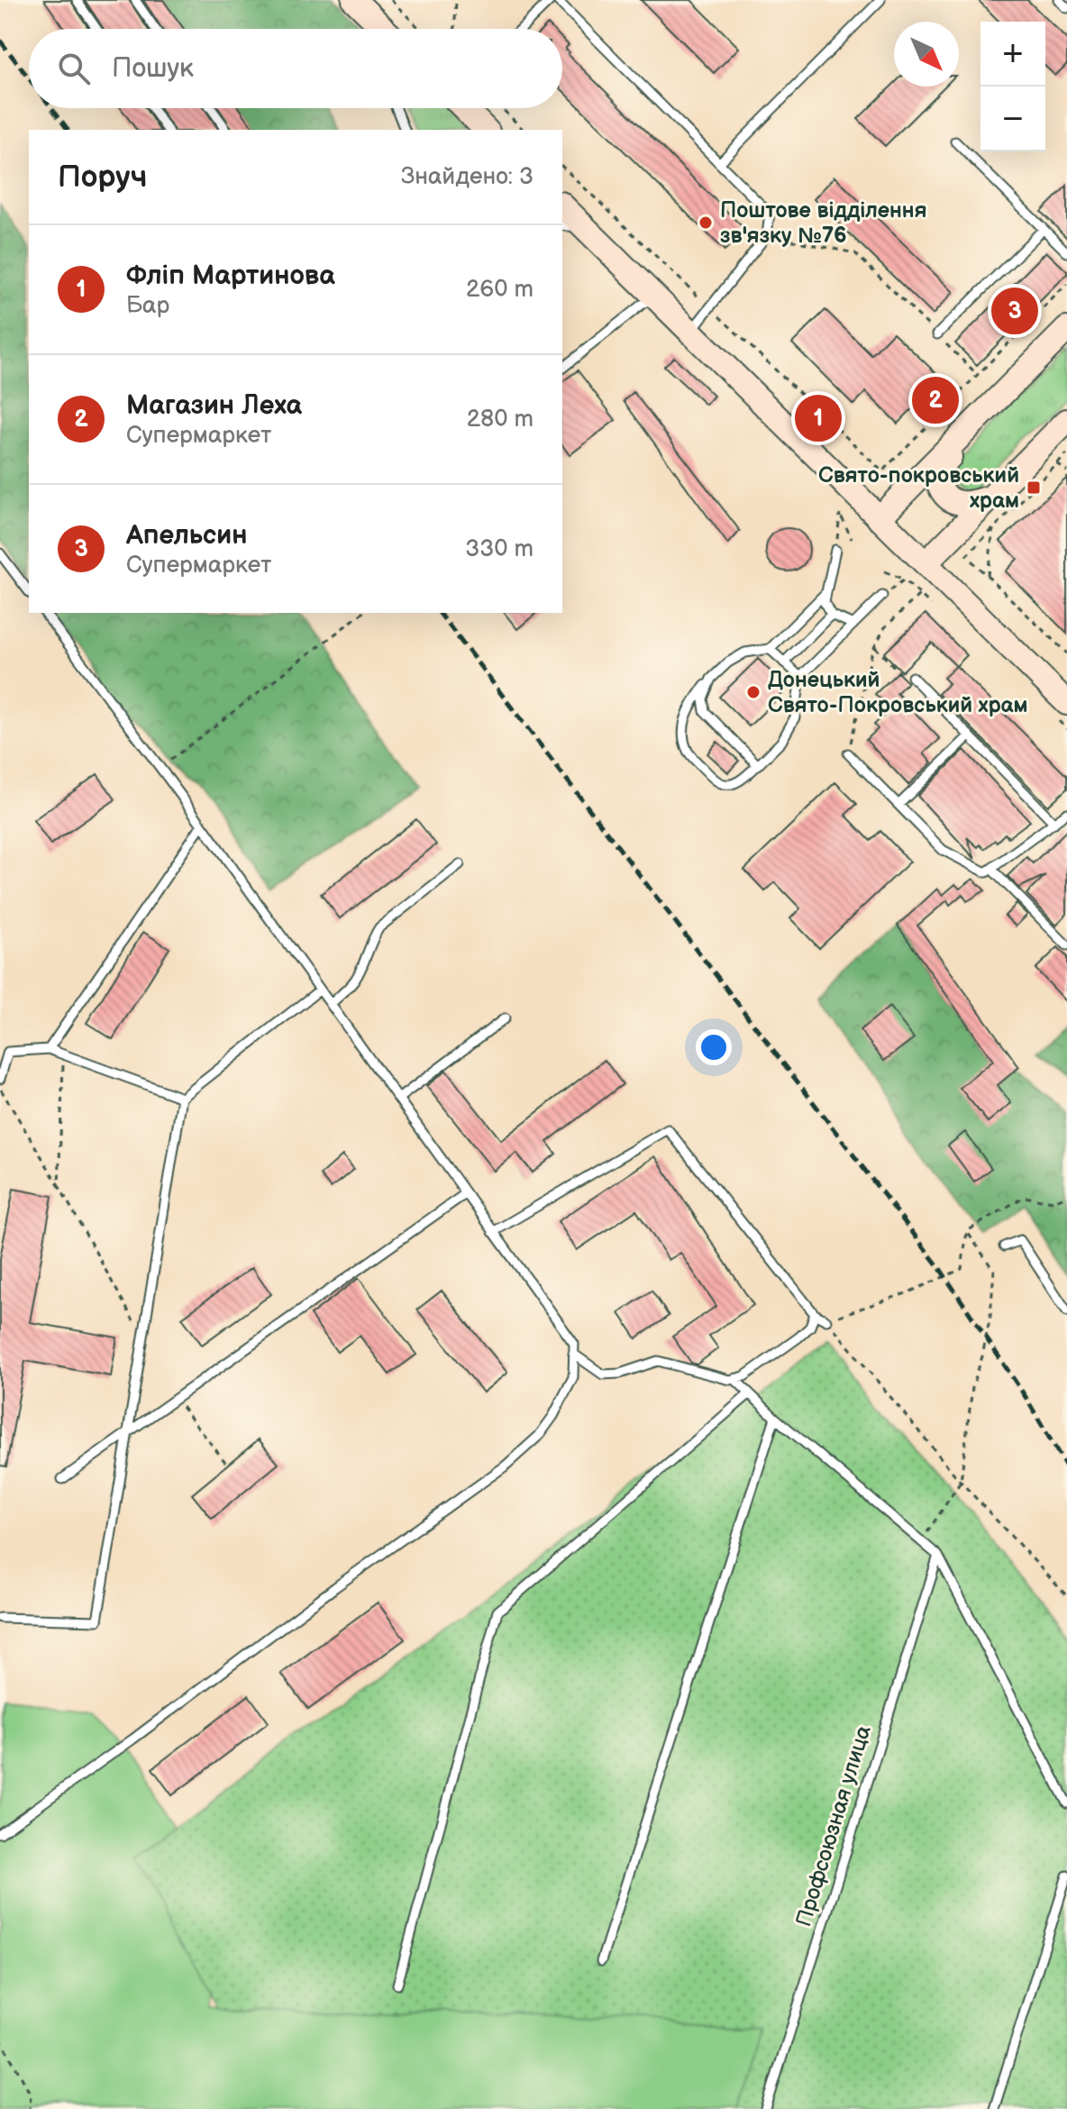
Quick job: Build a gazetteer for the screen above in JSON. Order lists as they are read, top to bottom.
{
  "streets": {
    "lane": ["Профсоюзная улица"]
  },
  "places": {
    "other": ["Поштове відділення зв'язку №76", "Донецький Свято-Покровський храм"],
    "transit": ["Свято-покровський храм"]
  },
  "north": "bottom right",
  "page": {
    "map_buttons": ["+", "−"],
    "search": "Пошук",
    "heading": ["Поруч", "Знайдено: 3"],
    "list": [
      {
        "mark": "1",
        "name": "Фліп Мартинова",
        "note": "Бар",
        "value": "260 m"
      },
      {
        "mark": "2",
        "name": "Магазин Леха",
        "note": "Супермаркет",
        "value": "280 m"
      },
      {
        "mark": "3",
        "name": "Апельсин",
        "note": "Супермаркет",
        "value": "330 m"
      }
    ],
    "pins": ["3", "2", "1"]
  }
}
